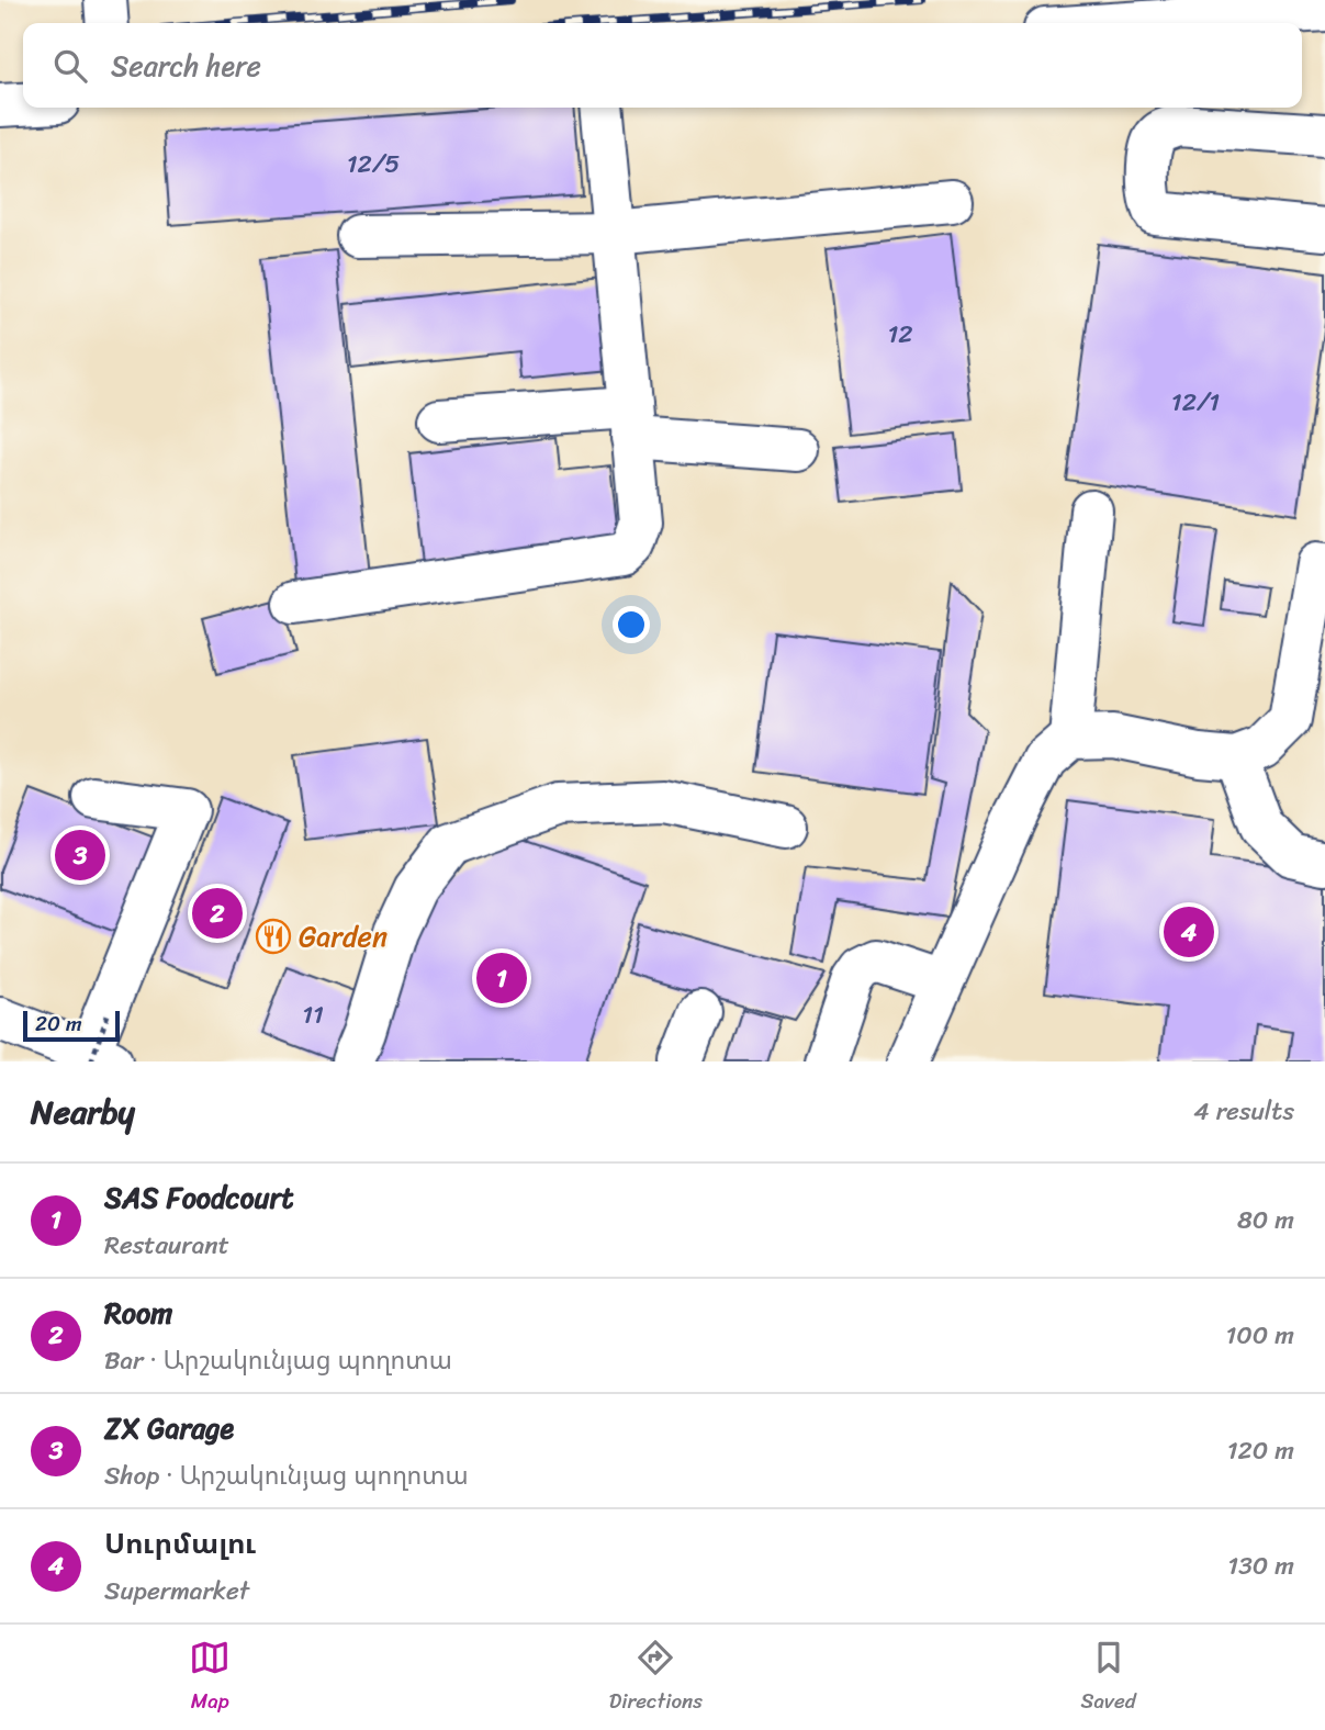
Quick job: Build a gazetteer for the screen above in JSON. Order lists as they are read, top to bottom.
{
  "places": {
    "restaurant": ["Garden"]
  },
  "house_numbers": [
    "12/5",
    "12",
    "12/1",
    "11"
  ],
  "scale_bar": "20 m",
  "page": {
    "search": "Search here",
    "pins": [
      "3",
      "2",
      "4",
      "1"
    ],
    "scale": "20 m",
    "heading": ["Nearby", "4 results"],
    "list": [
      {
        "mark": "1",
        "name": "SAS Foodcourt",
        "note": "Restaurant",
        "value": "80 m"
      },
      {
        "mark": "2",
        "name": "Room",
        "note": "Bar · Արշակունյաց պողոտա",
        "value": "100 m"
      },
      {
        "mark": "3",
        "name": "ZX Garage",
        "note": "Shop · Արշակունյաց պողոտա",
        "value": "120 m"
      },
      {
        "mark": "4",
        "name": "Սուրմալու",
        "note": "Supermarket",
        "value": "130 m"
      }
    ],
    "nav": ["Map", "Directions", "Saved"]
  }
}
